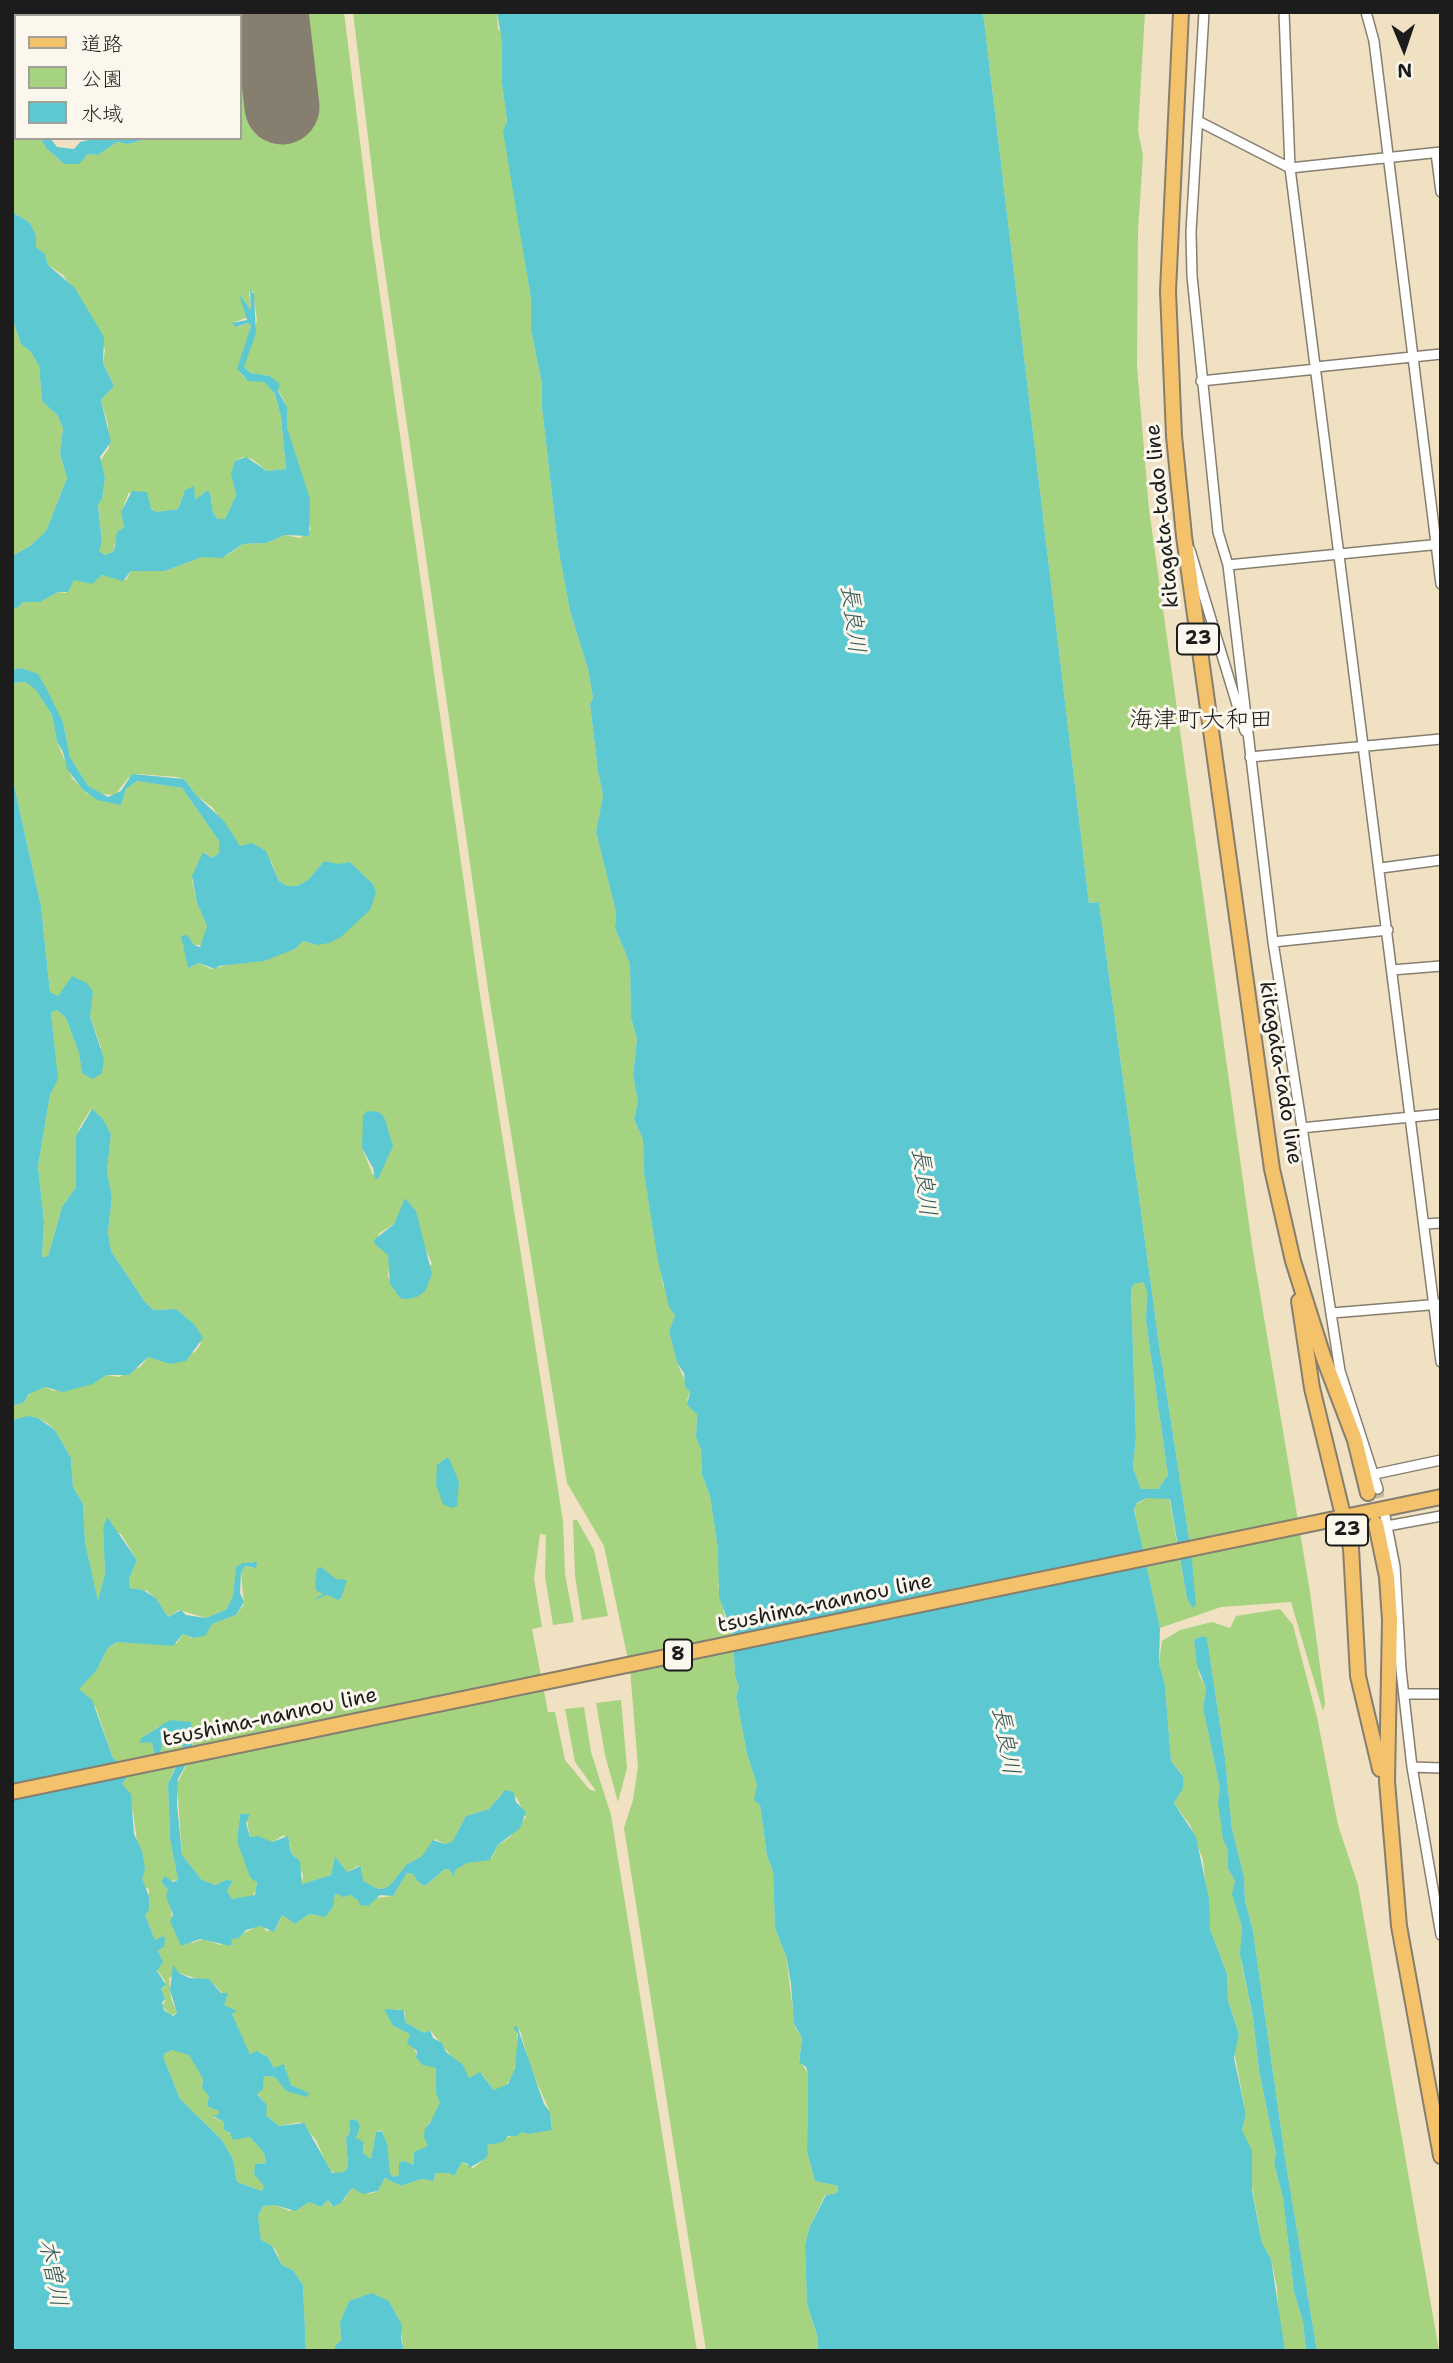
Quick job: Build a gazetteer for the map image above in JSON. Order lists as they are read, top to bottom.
{
  "streets": {
    "main road": [
      "kitagata-tado line",
      "23",
      "tsushima-nannou line",
      "8"
    ]
  },
  "crossings": [
    ["kitagata-tado line", "23"],
    ["23", "tsushima-nannou line"]
  ],
  "districts": ["海津町大和田"],
  "water": ["長良川", "木曽川"],
  "legend": ["道路", "公園", "水域"],
  "north": "bottom"
}
